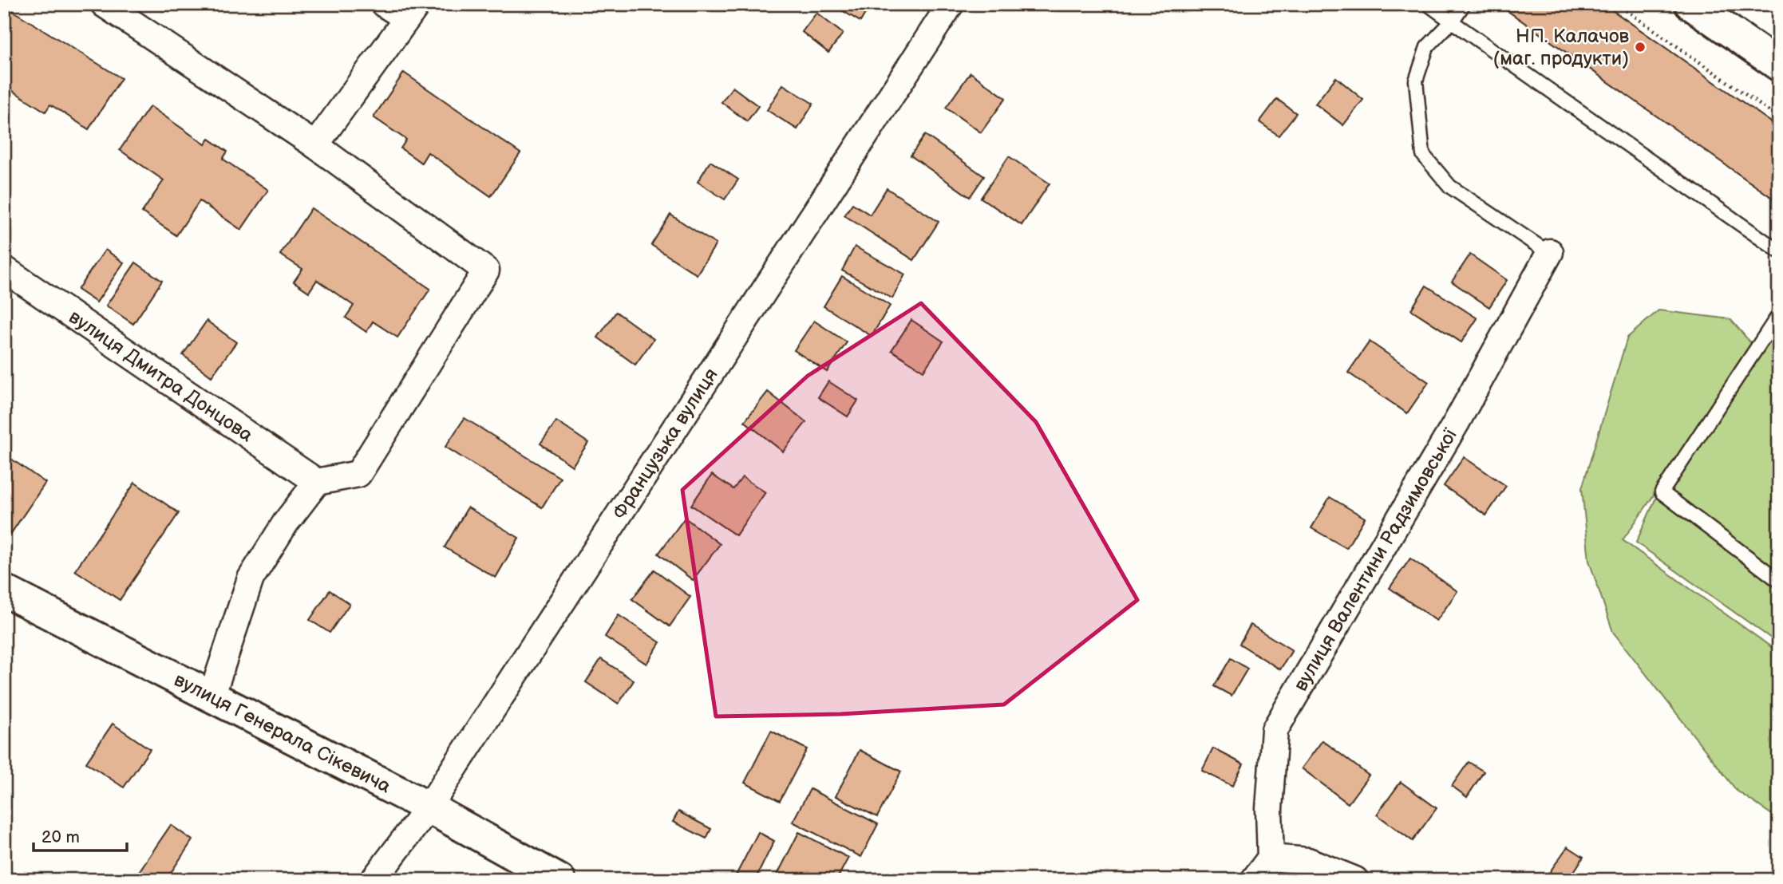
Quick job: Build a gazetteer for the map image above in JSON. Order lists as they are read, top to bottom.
{
  "streets": {
    "street": [
      "вулиця Дмитра Донцова",
      "Французька вулиця",
      "вулиця Валентини Радзимовської",
      "вулиця Генерала Сікевича"
    ]
  },
  "crossings": [
    ["Французька вулиця", "вулиця Генерала Сікевича"]
  ],
  "places": ["НП. Калачов (маг. продукти)"],
  "scale_bar": "20 m"
}
